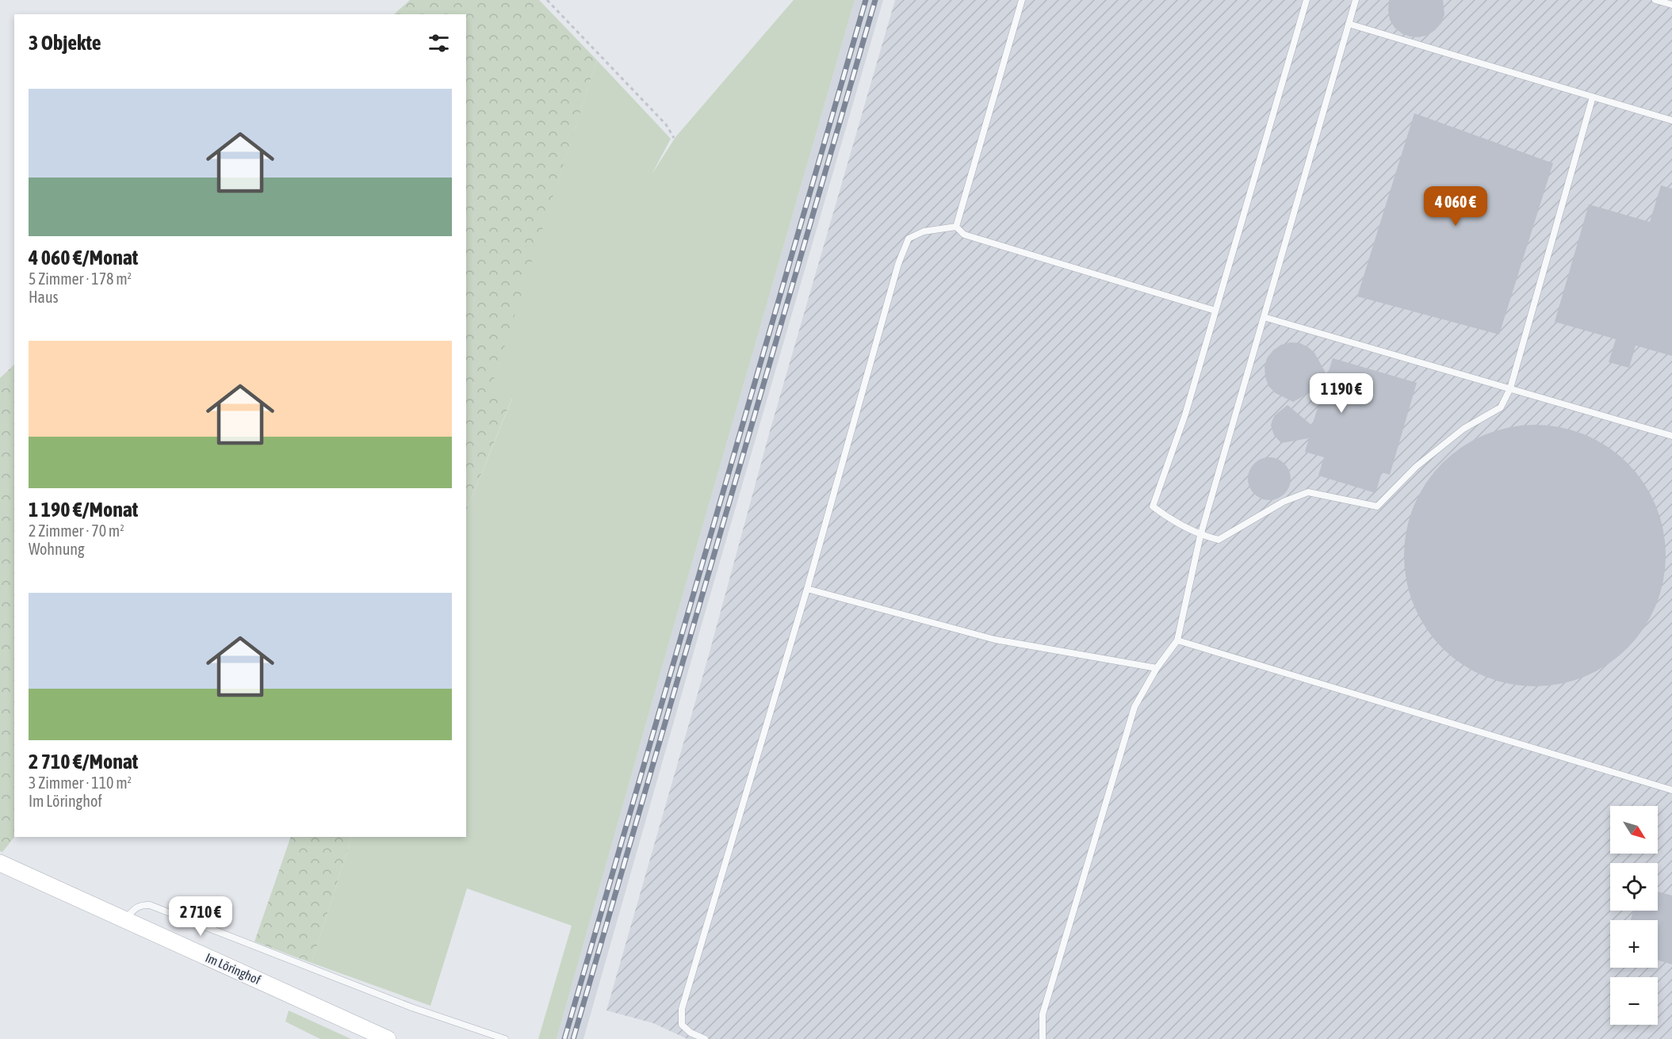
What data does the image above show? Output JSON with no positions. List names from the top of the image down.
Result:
{
  "streets": {
    "street": ["Im Löringhof"]
  },
  "north": "bottom right",
  "page": {
    "heading": "3 Objekte",
    "list": [
      {
        "name": "4 060 €/Monat",
        "note": "5 Zimmer · 178 m² · Haus"
      },
      {
        "name": "1 190 €/Monat",
        "note": "2 Zimmer · 70 m² · Wohnung"
      },
      {
        "name": "2 710 €/Monat",
        "note": "3 Zimmer · 110 m² · Im Löringhof"
      }
    ],
    "price": ["4 060 €", "1 190 €", "2 710 €"],
    "map_buttons": ["+", "−"]
  }
}
